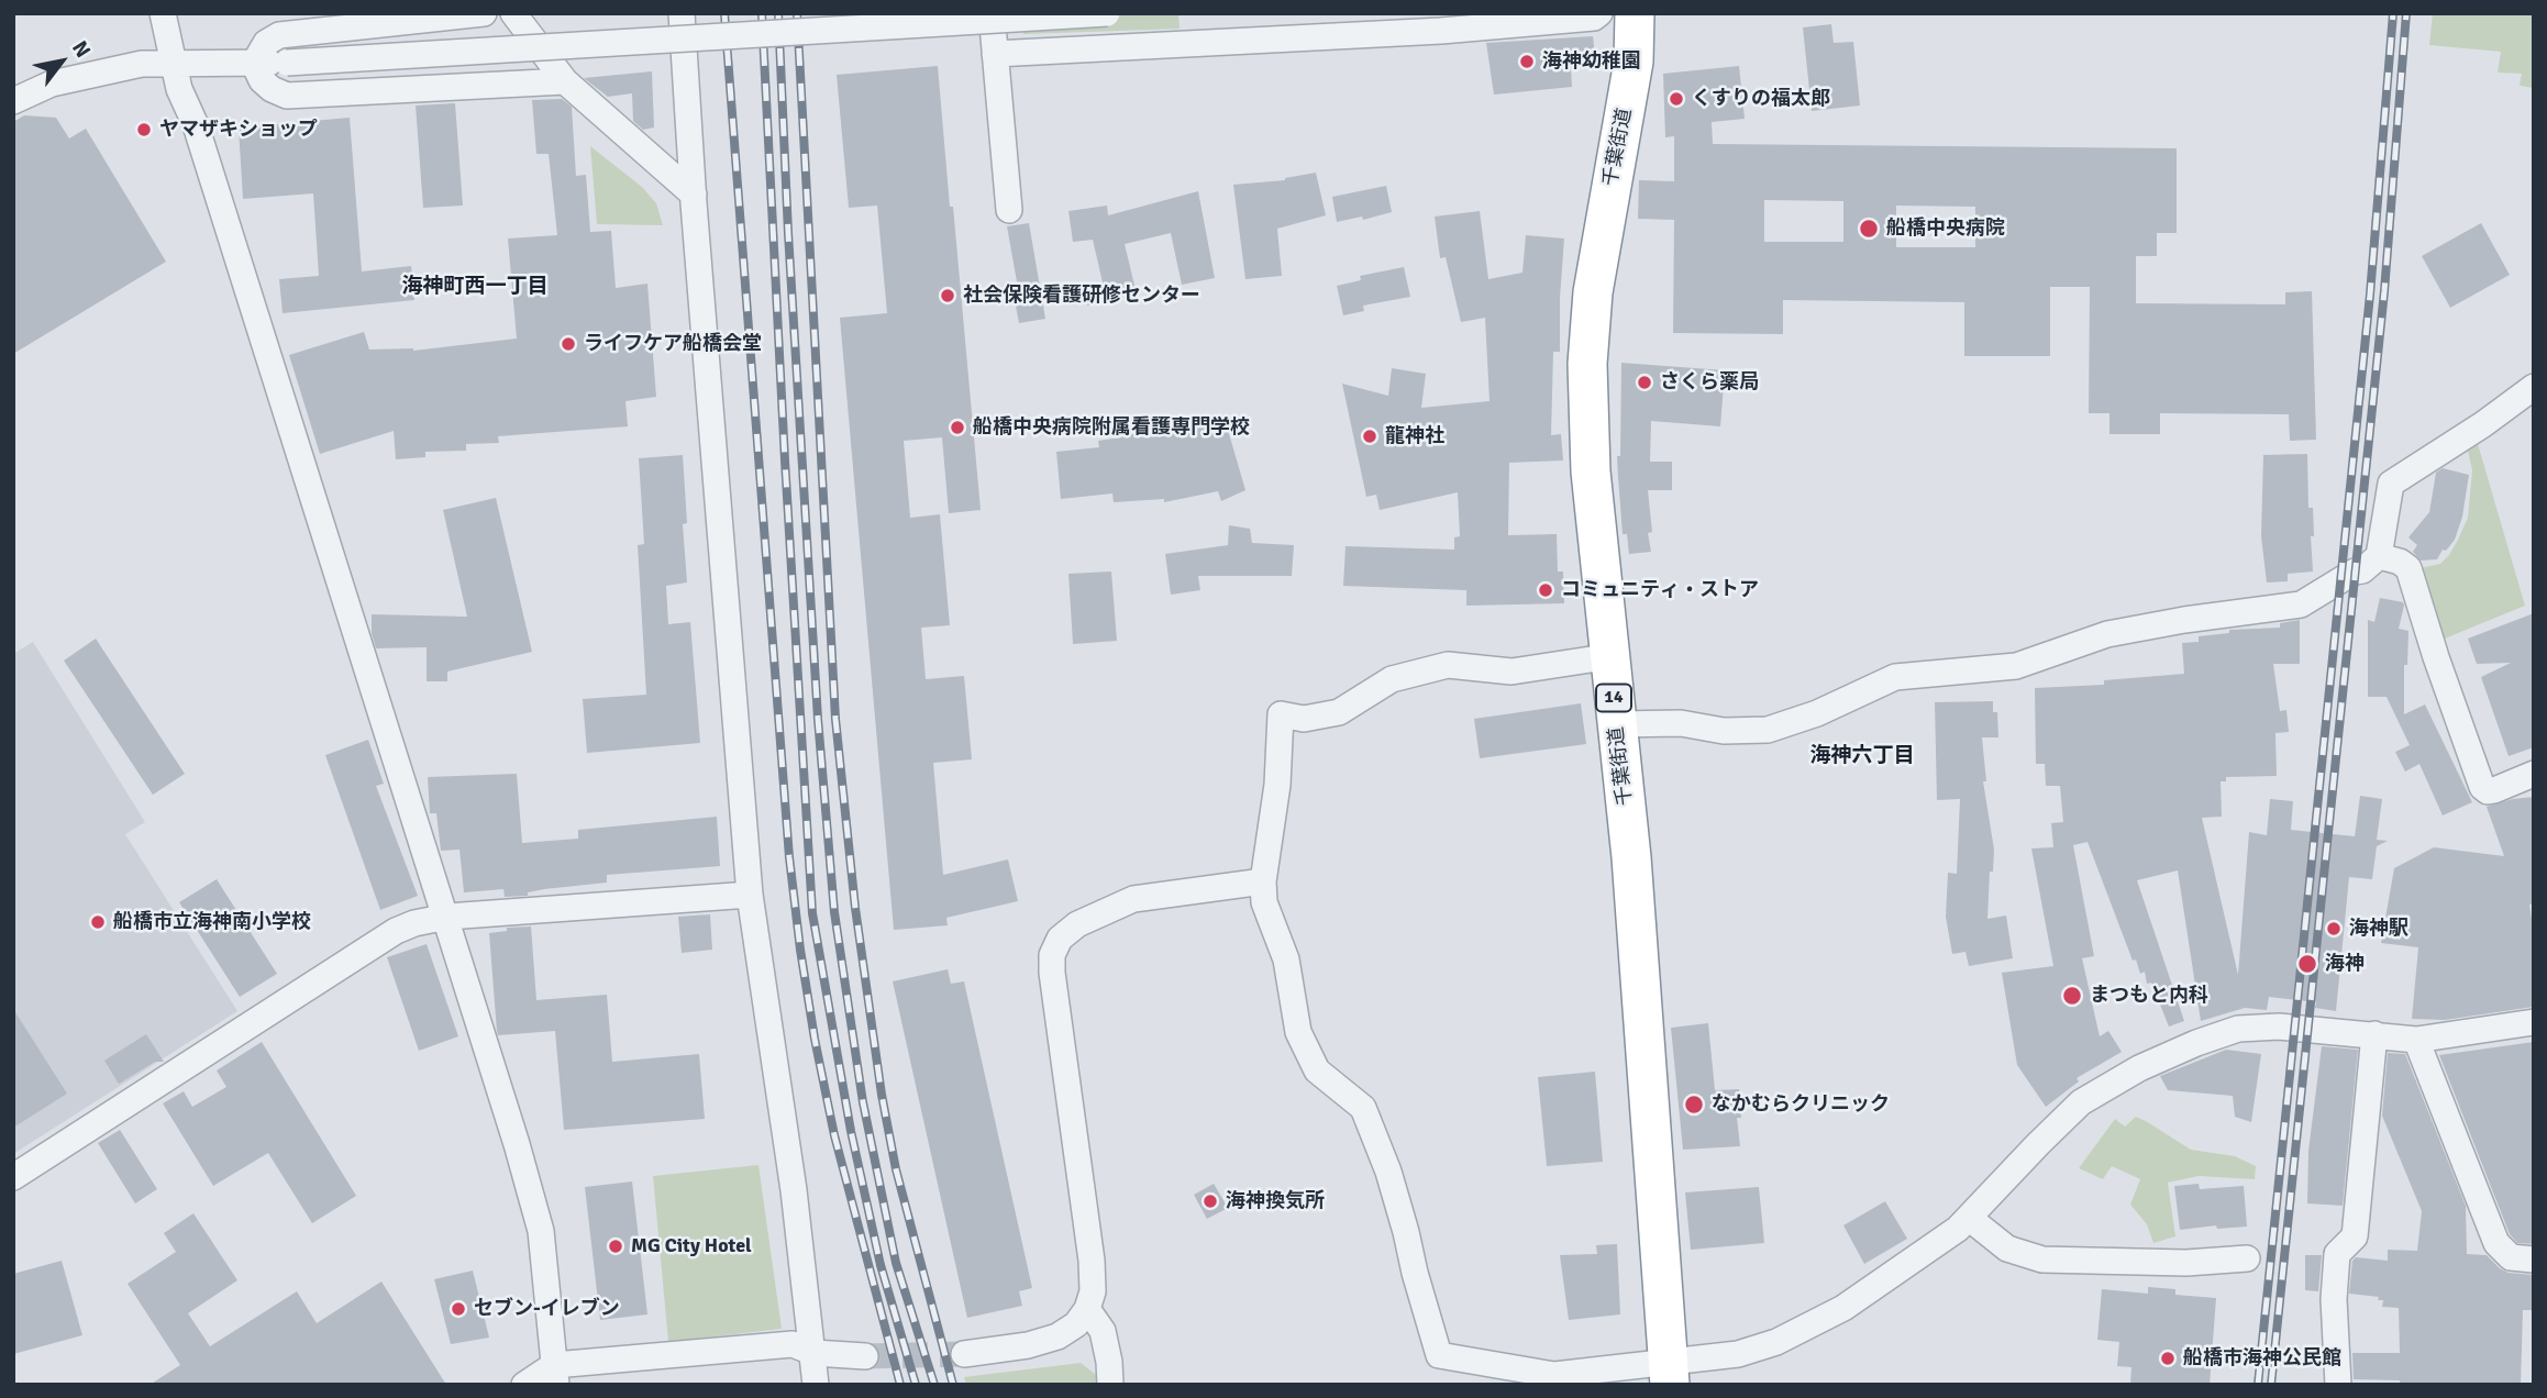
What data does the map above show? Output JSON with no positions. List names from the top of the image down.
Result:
{
  "streets": {
    "highway": ["千葉街道", "14"]
  },
  "districts": ["海神町西一丁目", "海神六丁目"],
  "places": [
    "海神幼稚園",
    "くすりの福太郎",
    "ヤマザキショップ",
    "船橋中央病院",
    "社会保険看護研修センター",
    "ライフケア船橋会堂",
    "さくら薬局",
    "船橋中央病院附属看護専門学校",
    "龍神社",
    "コミュニティ・ストア",
    "船橋市立海神南小学校",
    "海神駅",
    "海神",
    "まつもと内科",
    "なかむらクリニック",
    "海神換気所",
    "MG City Hotel",
    "セブン-イレブン",
    "船橋市海神公民館"
  ],
  "north": "top right"
}
